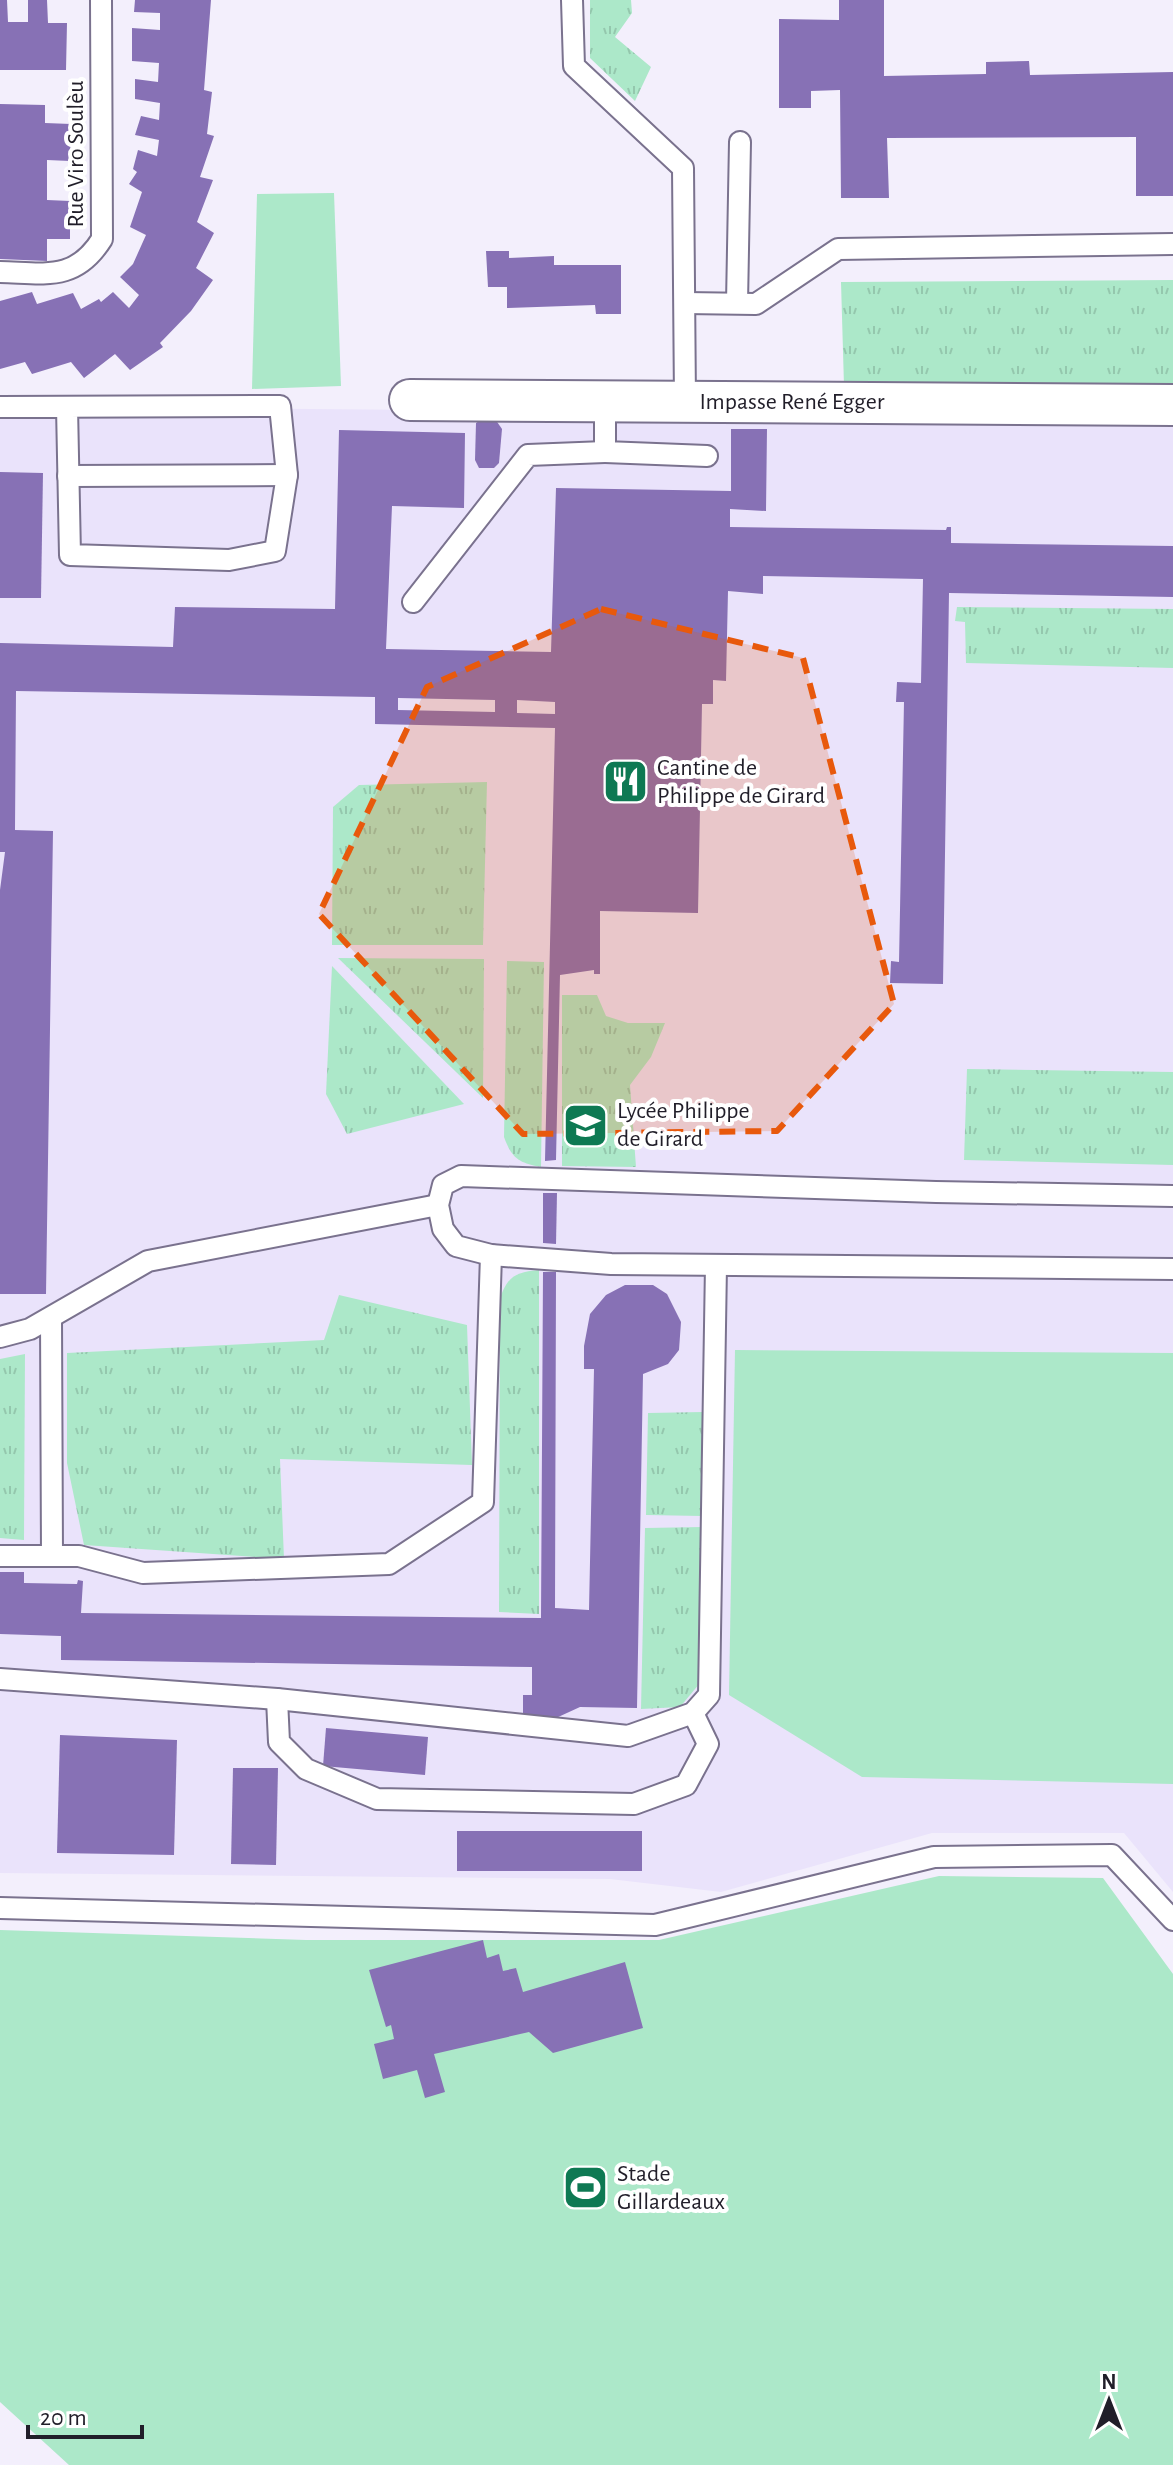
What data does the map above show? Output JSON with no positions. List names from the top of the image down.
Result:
{
  "streets": {
    "street": ["Impasse René Egger"],
    "lane": ["Rue Viro Soulèu"]
  },
  "places": {
    "restaurant": ["Cantine de Philippe de Girard"],
    "school or university": ["Lycée Philippe de Girard"],
    "sports": ["Stade Gillardeaux"]
  },
  "scale_bar": "20 m",
  "north": "top"
}
